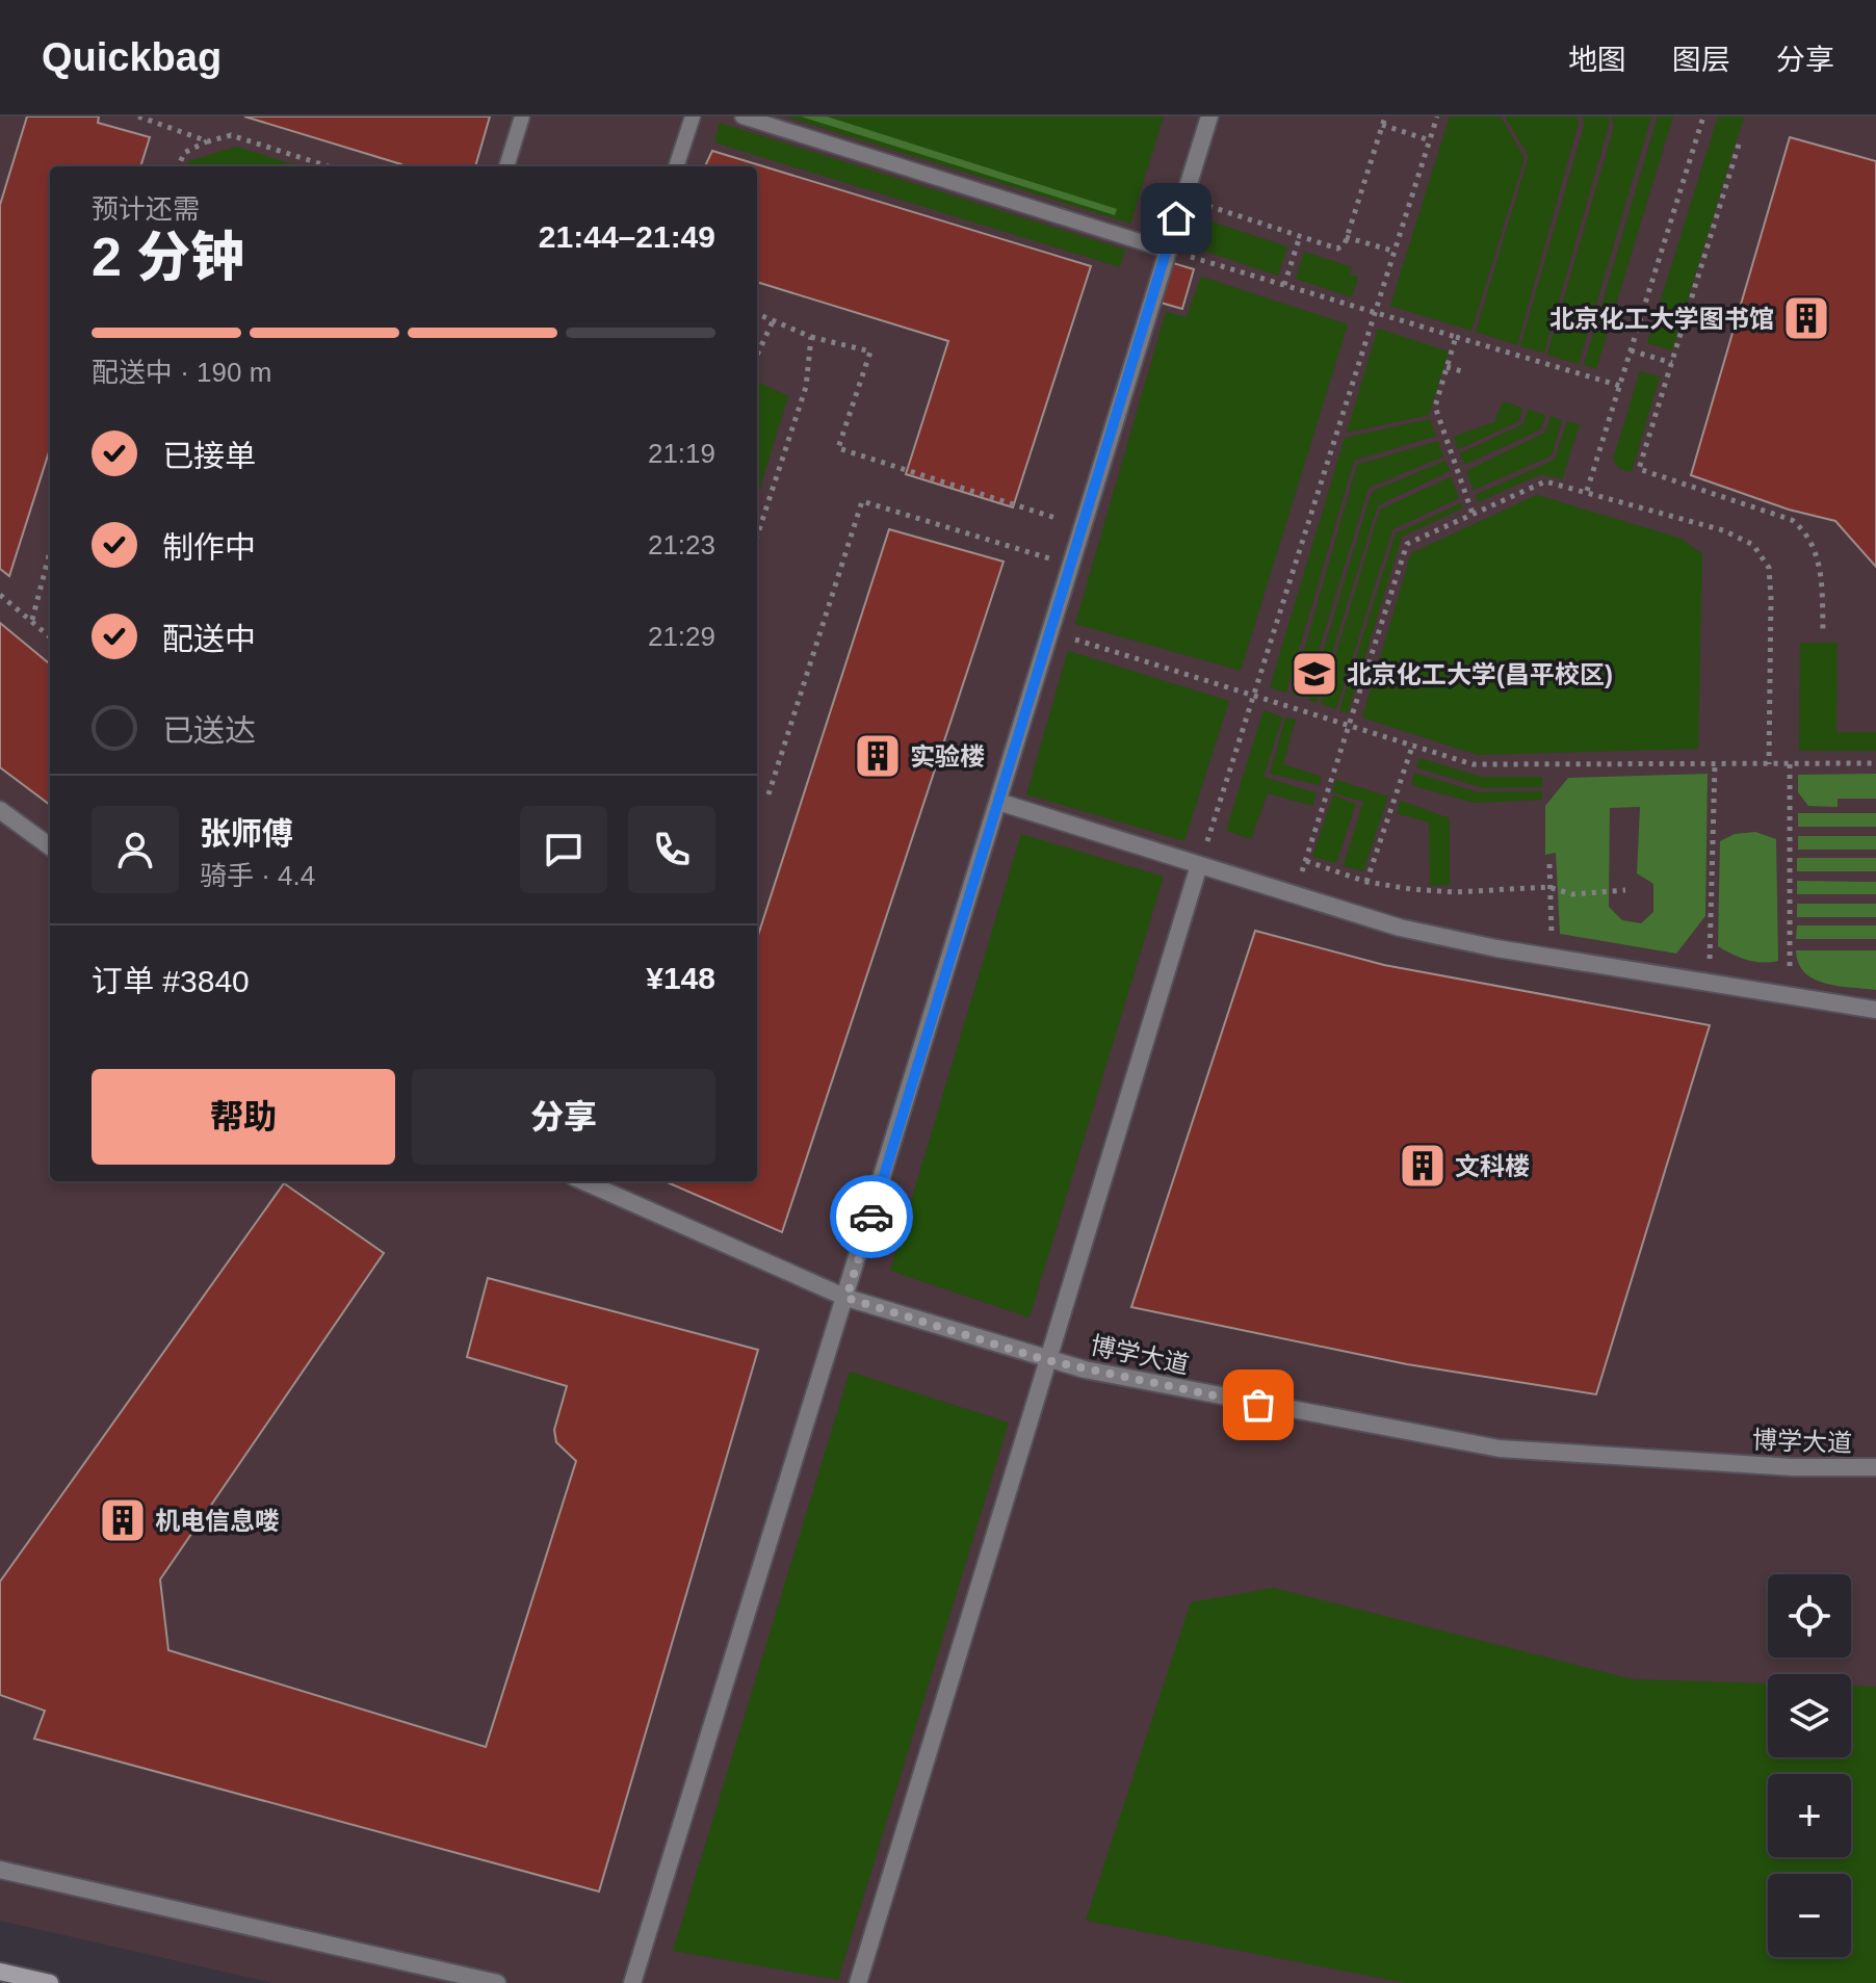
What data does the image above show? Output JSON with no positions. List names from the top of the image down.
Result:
{
  "streets": {
    "street": ["博学大道"]
  },
  "places": {
    "building": [
      "北京化工大学图书馆",
      "实验楼",
      "文科楼",
      "机电信息喽"
    ],
    "school or university": ["北京化工大学(昌平校区)"]
  },
  "page": {
    "header": "Quickbag",
    "nav": ["地图", "图层", "分享"],
    "heading": ["2 分钟", "预计还需", "21:44–21:49"],
    "panel": [
      "张师傅",
      "骑手 · 4.4",
      "订单 #3840",
      "¥148"
    ],
    "bar": "配送中 · 190 m",
    "list": [
      ["已接单", "21:19"],
      ["制作中", "21:23"],
      ["配送中", "21:29"],
      "已送达"
    ],
    "buttons": ["帮助", "分享"],
    "map_buttons": ["+", "−"]
  }
}
